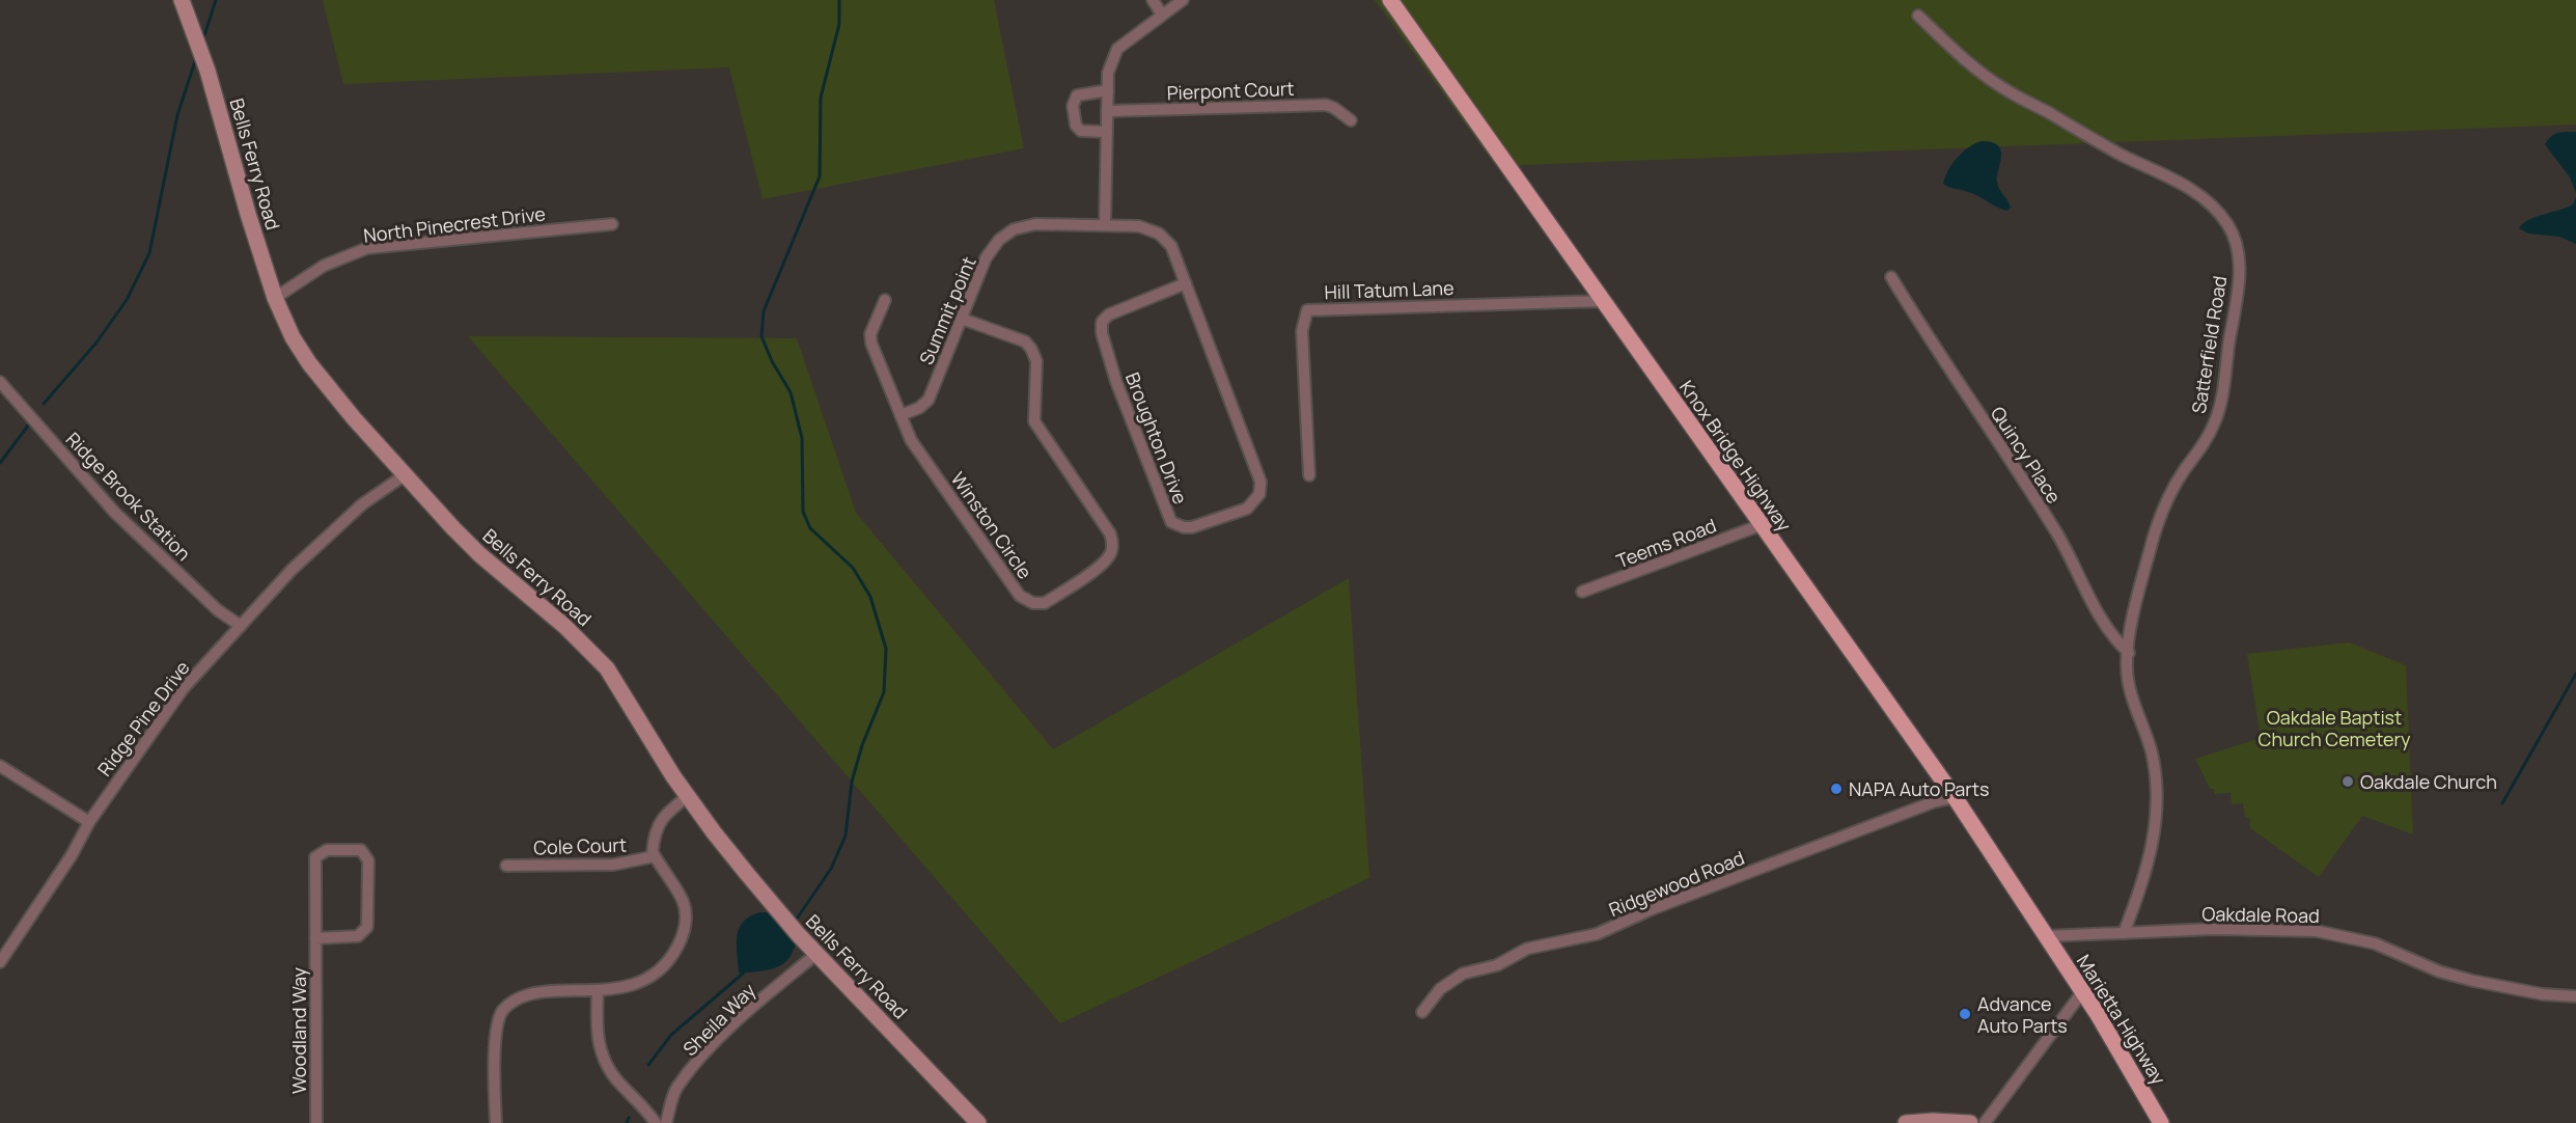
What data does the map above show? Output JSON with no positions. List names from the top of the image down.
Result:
{
  "streets": {
    "main road": ["Bells Ferry Road", "Knox Bridge Highway", "Marietta Highway"],
    "street": [
      "Pierpont Court",
      "North Pinecrest Drive",
      "Hill Tatum Lane",
      "Summit point",
      "Satterfield Road",
      "Broughton Drive",
      "Quincy Place",
      "Ridge Brook Station",
      "Winston Circle",
      "Teems Road",
      "Ridge Pine Drive",
      "Cole Court",
      "Ridgewood Road",
      "Oakdale Road",
      "Sheila Way",
      "Woodland Way"
    ]
  },
  "crossings": [
    ["Bells Ferry Road", "North Pinecrest Drive"],
    ["Bells Ferry Road", "Ridge Pine Drive"],
    ["Bells Ferry Road", "Sheila Way"],
    ["Hill Tatum Lane", "Knox Bridge Highway"],
    ["Summit point", "Broughton Drive"],
    ["Summit point", "Winston Circle"],
    ["Satterfield Road", "Quincy Place"],
    ["Satterfield Road", "Oakdale Road"],
    ["Knox Bridge Highway", "Teems Road"],
    ["Knox Bridge Highway", "Ridgewood Road"],
    ["Knox Bridge Highway", "Oakdale Road"],
    ["Knox Bridge Highway", "Marietta Highway"],
    ["Ridge Brook Station", "Ridge Pine Drive"],
    ["Oakdale Road", "Marietta Highway"]
  ],
  "parks": ["Oakdale Baptist Church Cemetery"],
  "places": ["Oakdale Church", "NAPA Auto Parts", "Advance Auto Parts"]
}
